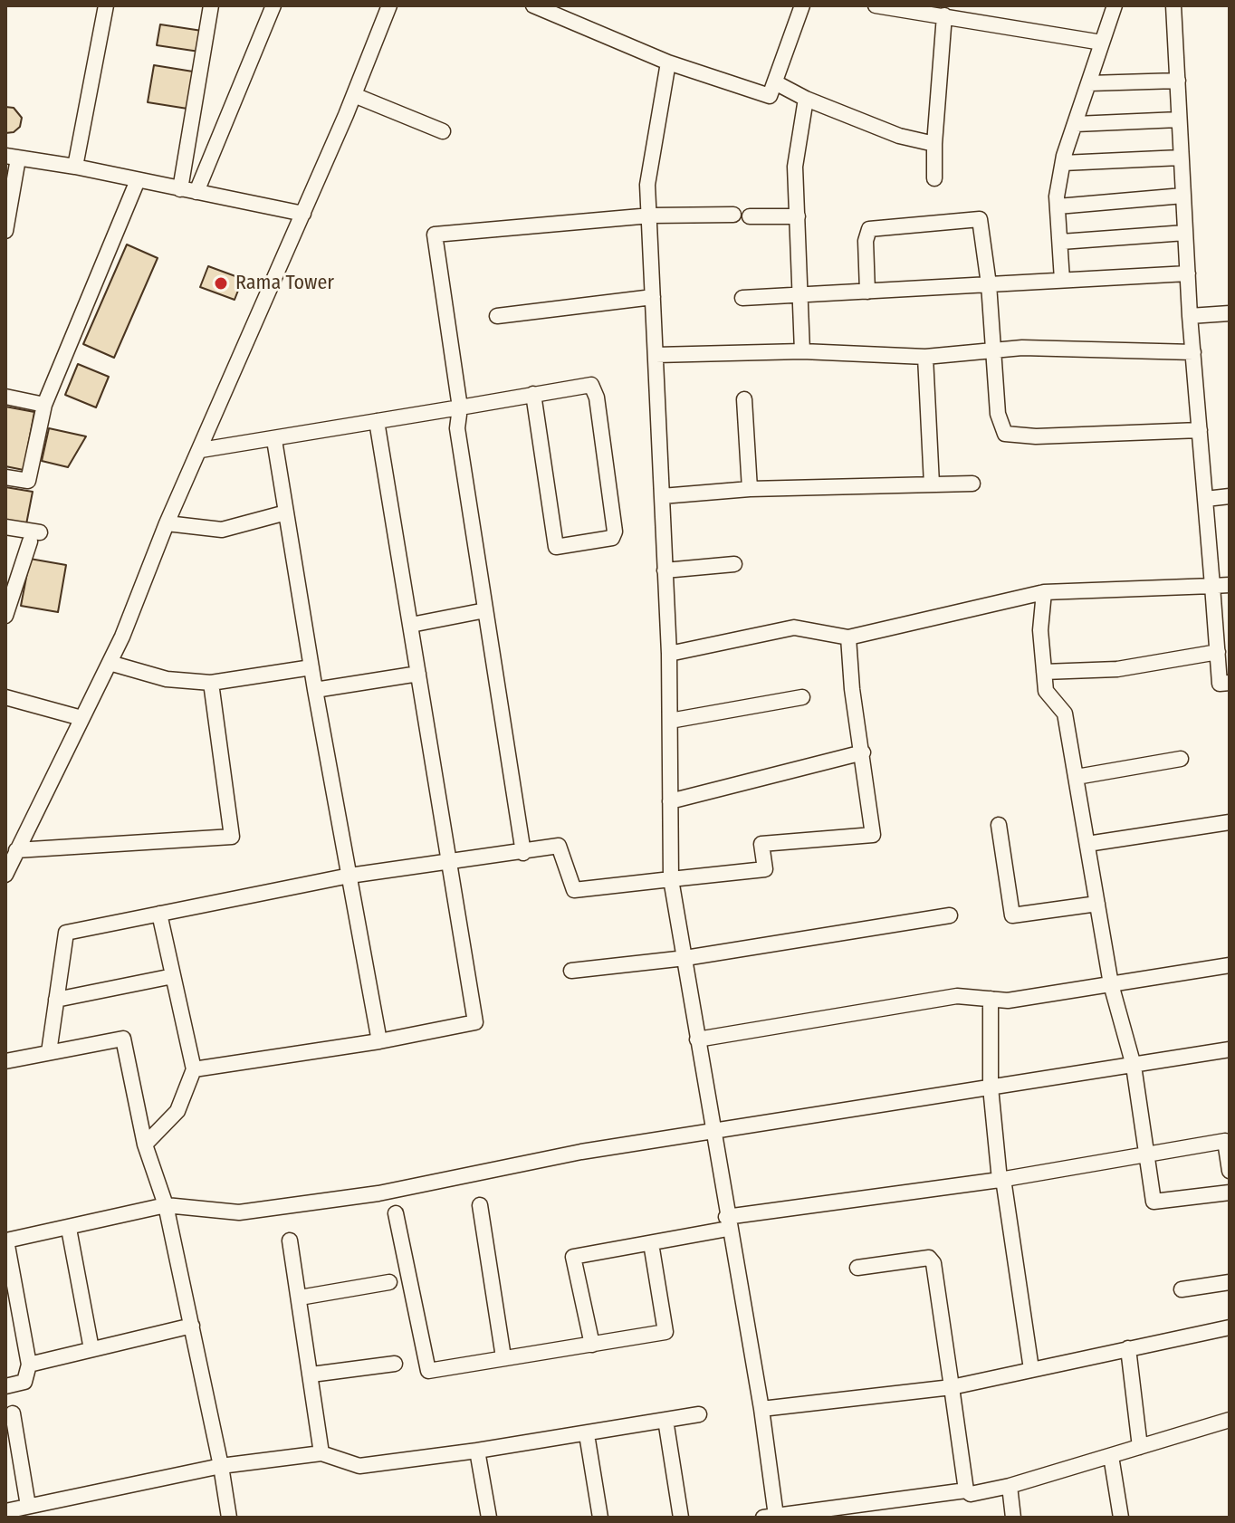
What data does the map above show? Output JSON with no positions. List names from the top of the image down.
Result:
{
  "places": ["Rama Tower"]
}
